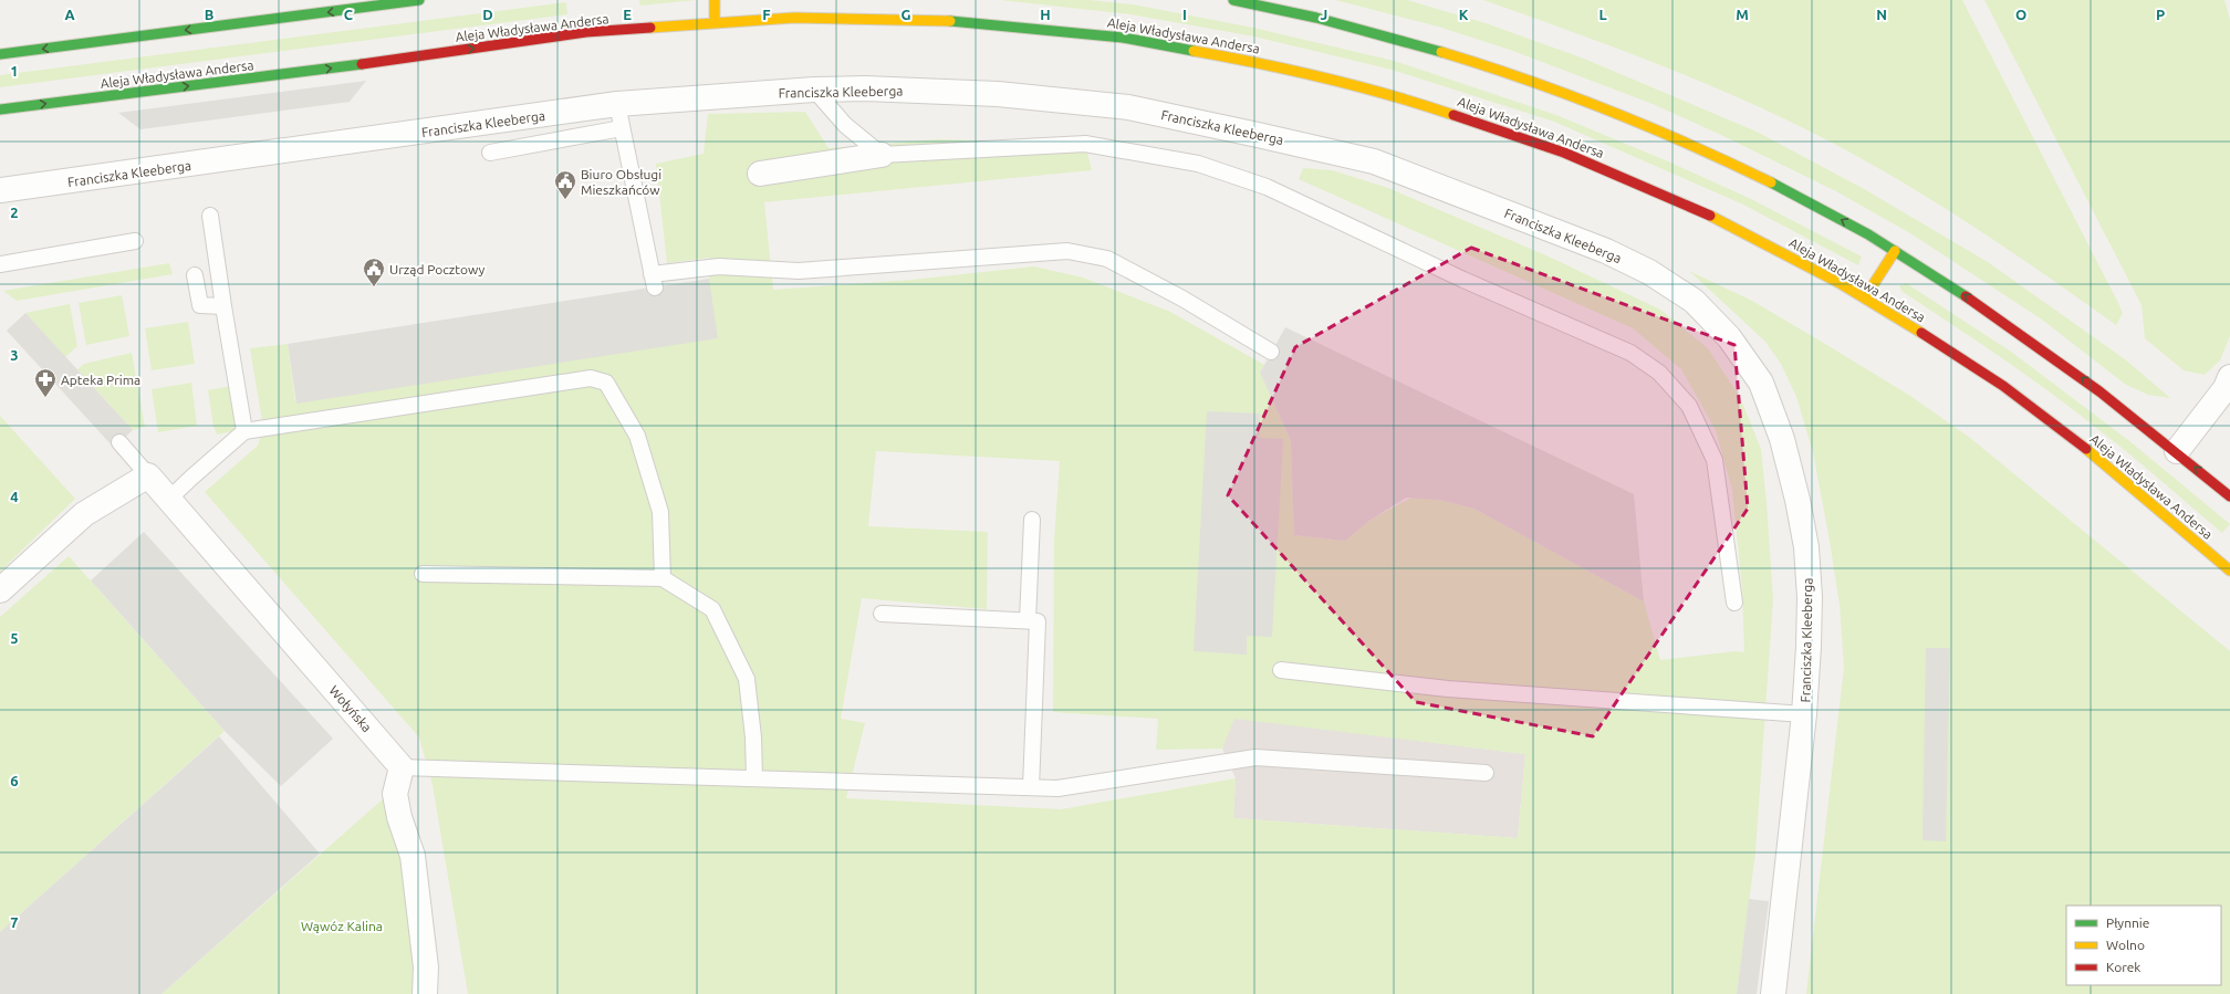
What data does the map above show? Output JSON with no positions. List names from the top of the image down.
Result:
{
  "streets": {
    "main road": ["Aleja Władysława Andersa"],
    "street": ["Franciszka Kleeberga", "Wołyńska"]
  },
  "parks": ["Wąwóz Kalina"],
  "places": {
    "public building": ["Biuro Obsługi Mieszkańców", "Urząd Pocztowy"],
    "pharmacy": ["Apteka Prima"]
  },
  "legend": ["Płynnie", "Wolno", "Korek"],
  "grid": {
    "columns": [
      "A",
      "B",
      "C",
      "D",
      "E",
      "F",
      "G",
      "H",
      "I",
      "J",
      "K",
      "L",
      "M",
      "N",
      "O",
      "P"
    ],
    "rows": [
      "1",
      "2",
      "3",
      "4",
      "5",
      "6",
      "7"
    ]
  }
}
